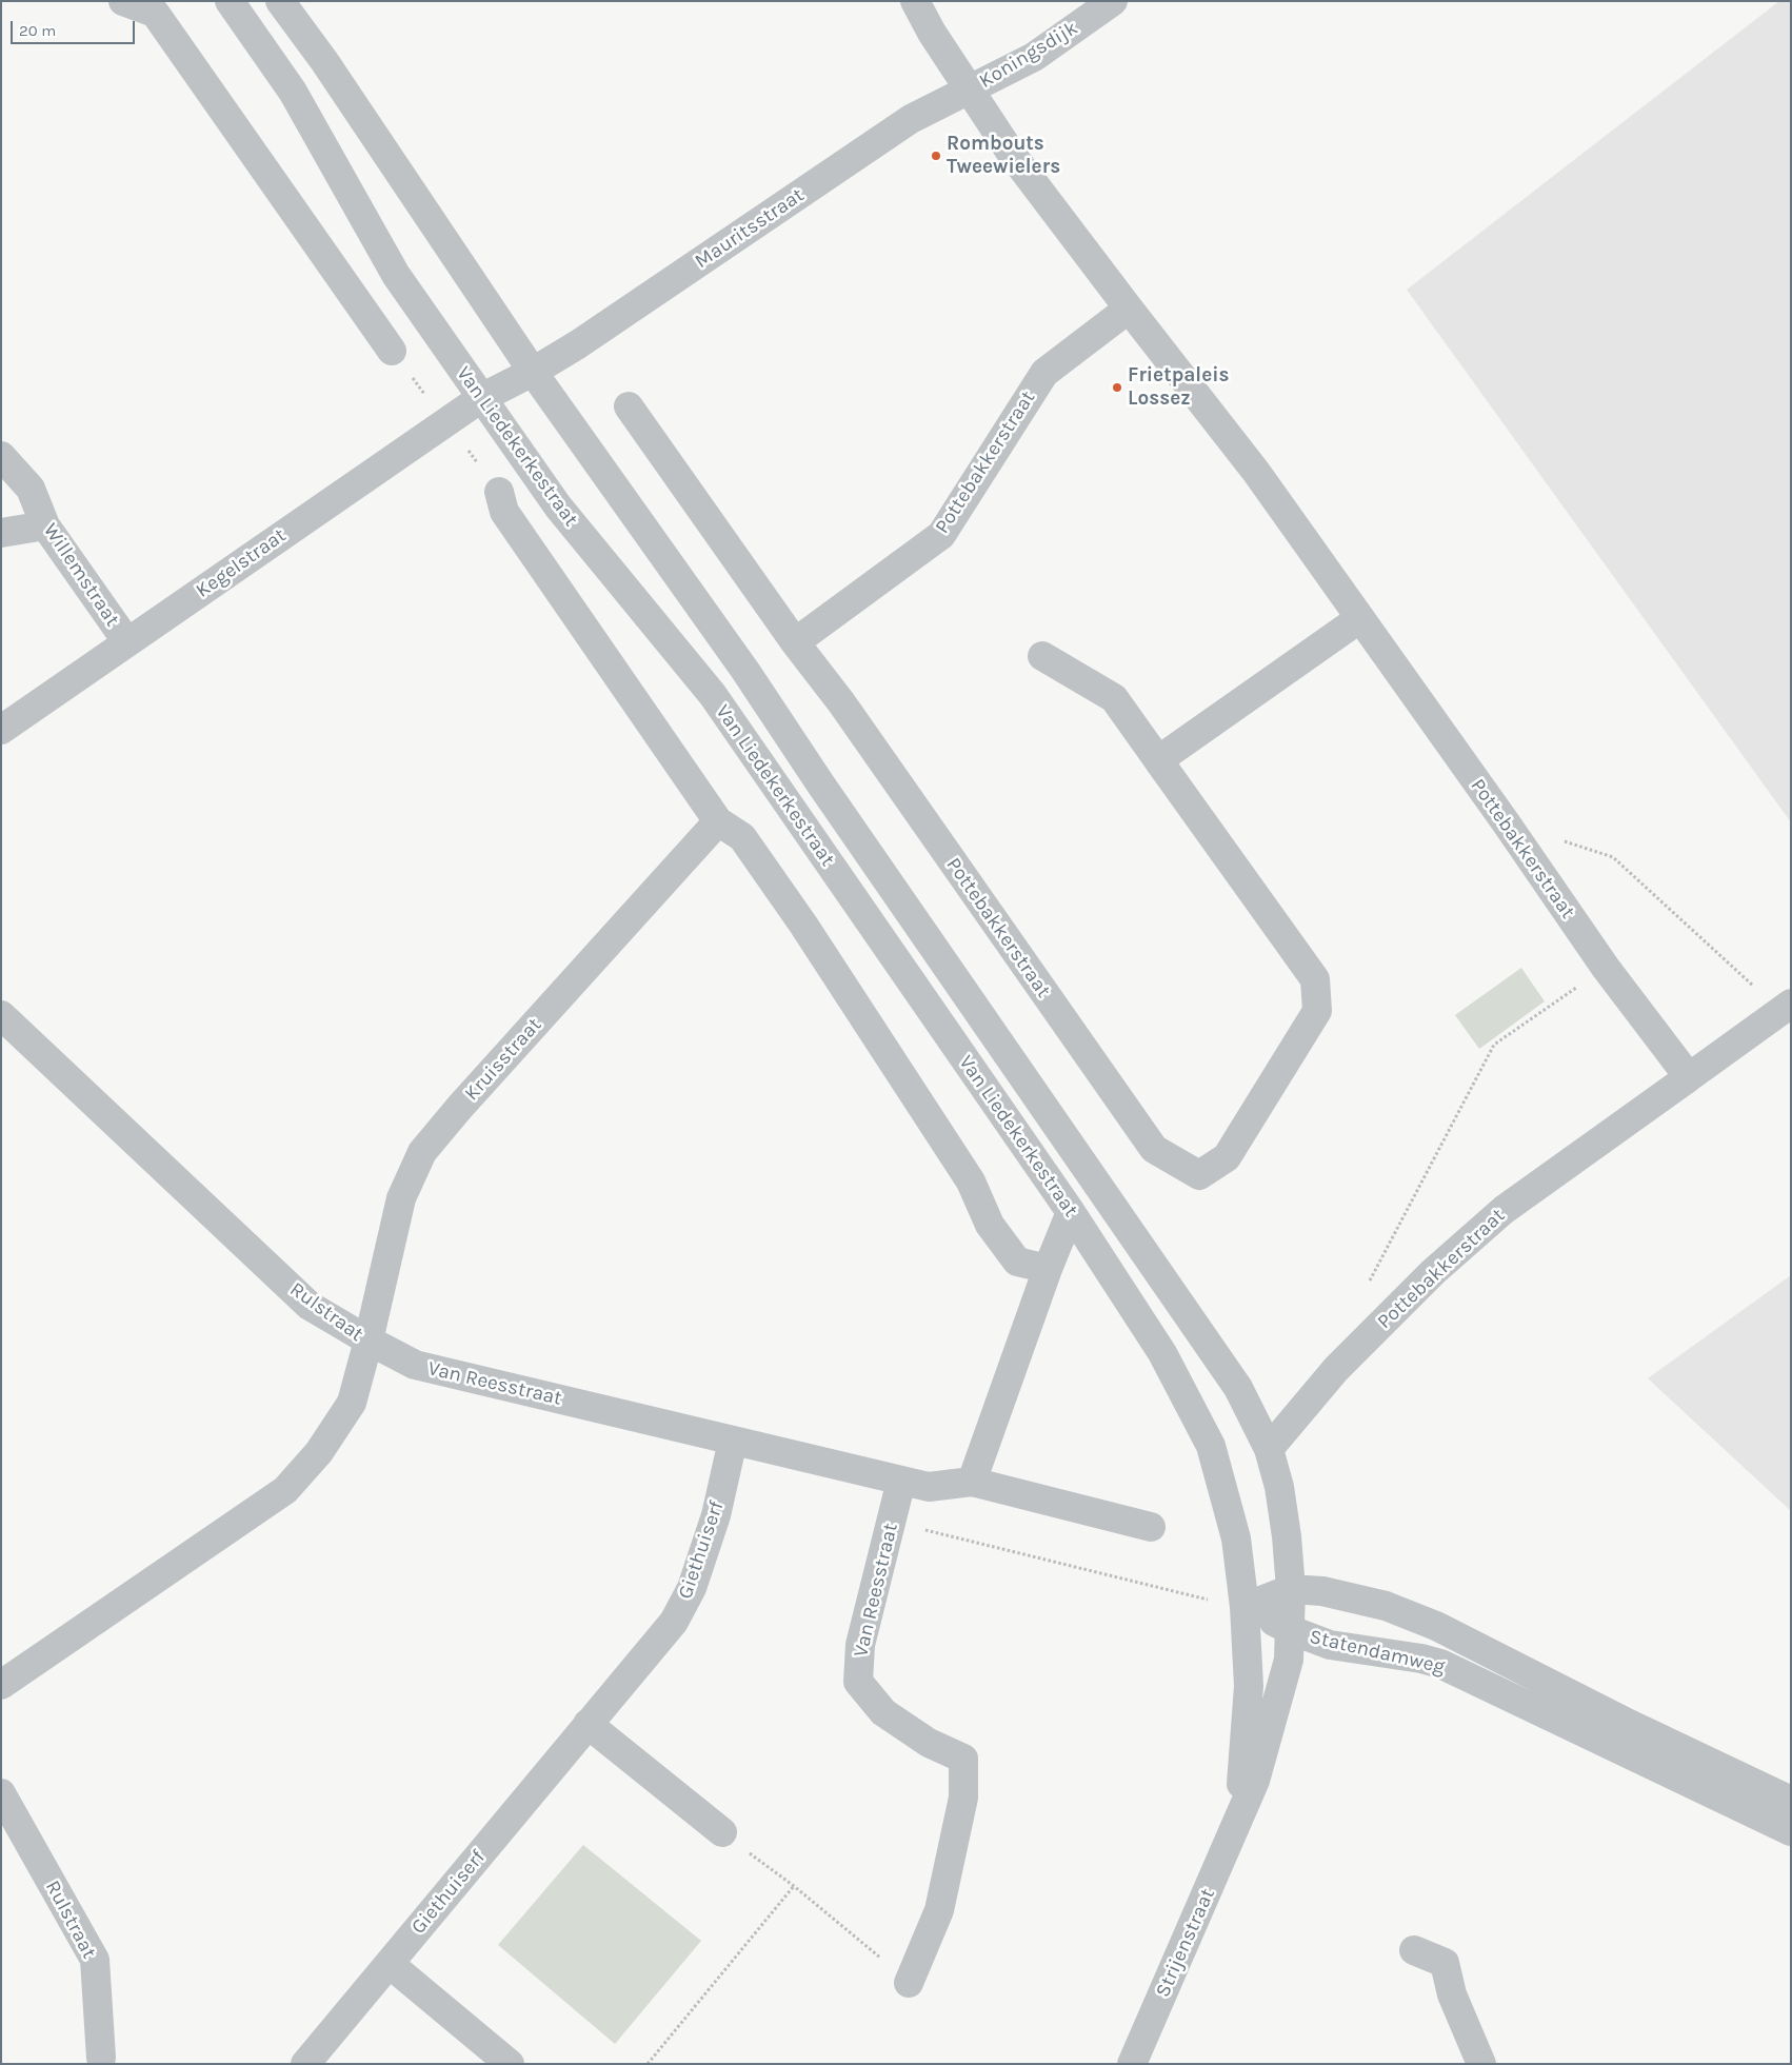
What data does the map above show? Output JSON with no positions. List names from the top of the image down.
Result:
{
  "streets": {
    "street": [
      "Koningsdijk",
      "Mauritsstraat",
      "Van Liedekerkestraat",
      "Pottebakkerstraat",
      "Kegelstraat",
      "Willemstraat",
      "Kruisstraat",
      "Rulstraat",
      "Van Reesstraat",
      "Giethuiserf",
      "Statendamweg",
      "Strijenstraat"
    ]
  },
  "crossings": [
    ["Koningsdijk", "Mauritsstraat"],
    ["Koningsdijk", "Pottebakkerstraat"],
    ["Mauritsstraat", "Van Liedekerkestraat"],
    ["Mauritsstraat", "Pottebakkerstraat"],
    ["Mauritsstraat", "Kegelstraat"],
    ["Van Liedekerkestraat", "Pottebakkerstraat"],
    ["Van Liedekerkestraat", "Kegelstraat"],
    ["Van Liedekerkestraat", "Kruisstraat"],
    ["Van Liedekerkestraat", "Statendamweg"],
    ["Van Liedekerkestraat", "Strijenstraat"],
    ["Kegelstraat", "Willemstraat"],
    ["Kruisstraat", "Rulstraat"],
    ["Kruisstraat", "Van Reesstraat"],
    ["Rulstraat", "Van Reesstraat"],
    ["Van Reesstraat", "Giethuiserf"],
    ["Statendamweg", "Strijenstraat"]
  ],
  "places": ["Rombouts Tweewielers", "Frietpaleis Lossez"],
  "scale_bar": "20 m"
}
